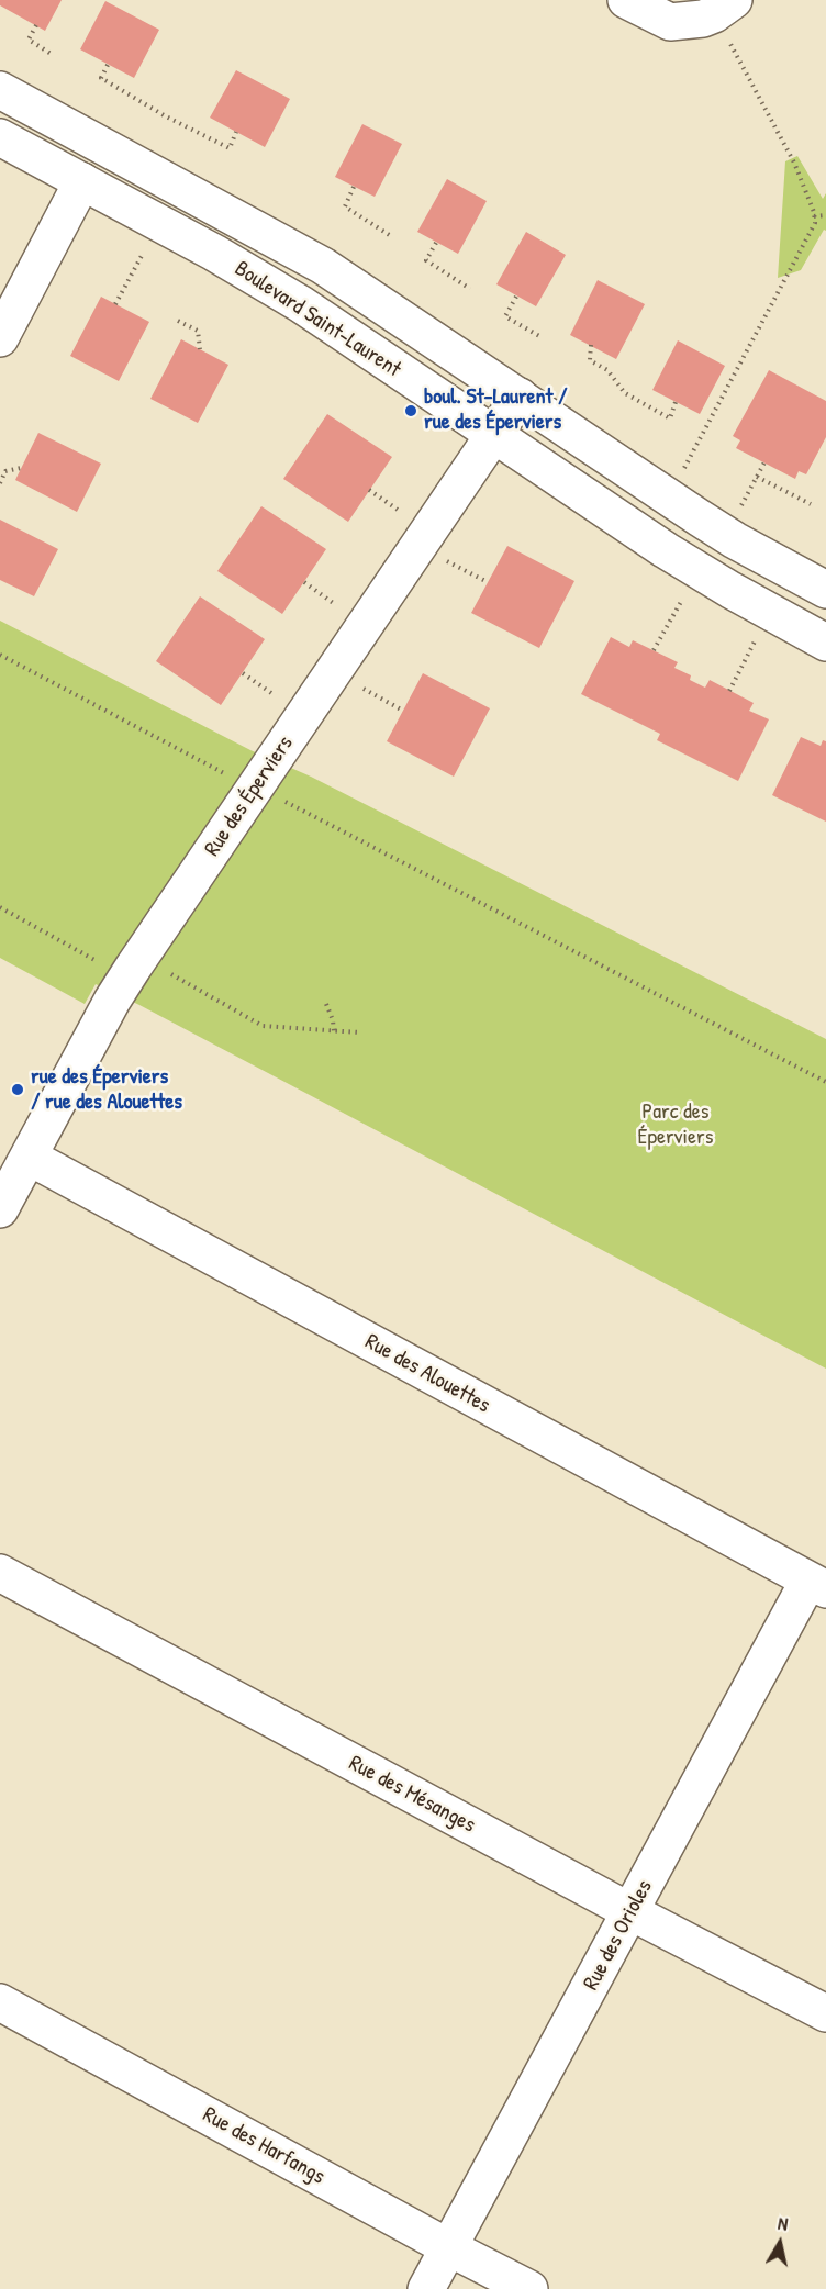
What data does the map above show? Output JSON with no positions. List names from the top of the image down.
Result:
{
  "streets": {
    "street": [
      "Boulevard Saint-Laurent",
      "Rue des Éperviers",
      "Rue des Alouettes",
      "Rue des Mésanges",
      "Rue des Orioles",
      "Rue des Harfangs"
    ]
  },
  "crossings": [
    ["Boulevard Saint-Laurent", "Rue des Éperviers"],
    ["Rue des Éperviers", "Rue des Alouettes"],
    ["Rue des Alouettes", "Rue des Orioles"],
    ["Rue des Mésanges", "Rue des Orioles"],
    ["Rue des Orioles", "Rue des Harfangs"]
  ],
  "parks": ["Parc des Éperviers"],
  "places": ["boul. St-Laurent / rue des Éperviers", "rue des Éperviers / rue des Alouettes"],
  "north": "top"
}
